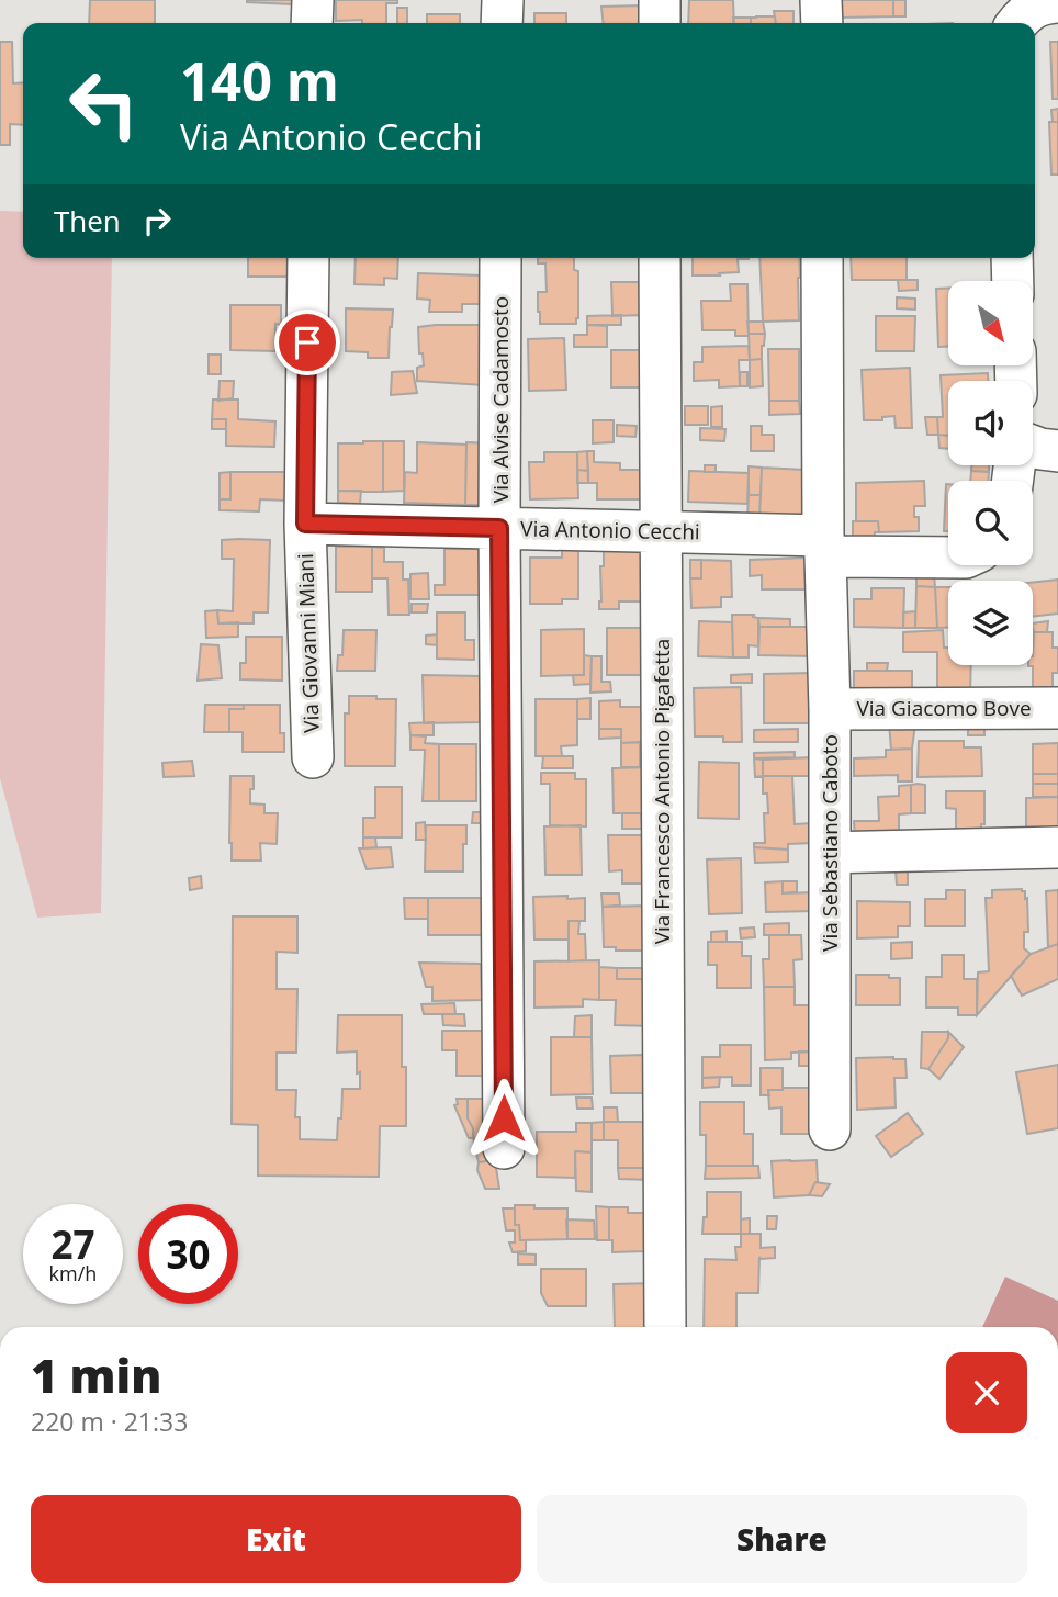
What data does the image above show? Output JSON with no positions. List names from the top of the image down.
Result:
{
  "streets": {
    "street": [
      "Via Alvise Cadamosto",
      "Via Antonio Cecchi",
      "Via Giovanni Miani",
      "Via Giacomo Bove",
      "Via Francesco Antonio Pigafetta",
      "Via Sebastiano Caboto"
    ]
  },
  "crossings": [
    ["Via Alvise Cadamosto", "Via Antonio Cecchi"],
    ["Via Antonio Cecchi", "Via Giovanni Miani"],
    ["Via Antonio Cecchi", "Via Francesco Antonio Pigafetta"],
    ["Via Antonio Cecchi", "Via Sebastiano Caboto"],
    ["Via Giacomo Bove", "Via Sebastiano Caboto"]
  ],
  "north": "bottom right",
  "page": {
    "turn": ["140 m", "Via Antonio Cecchi"],
    "then": "Then",
    "speed": "27 km/h",
    "limit": "30",
    "heading": ["1 min", "220 m · 21:33"],
    "buttons": ["Exit", "Share"]
  }
}
